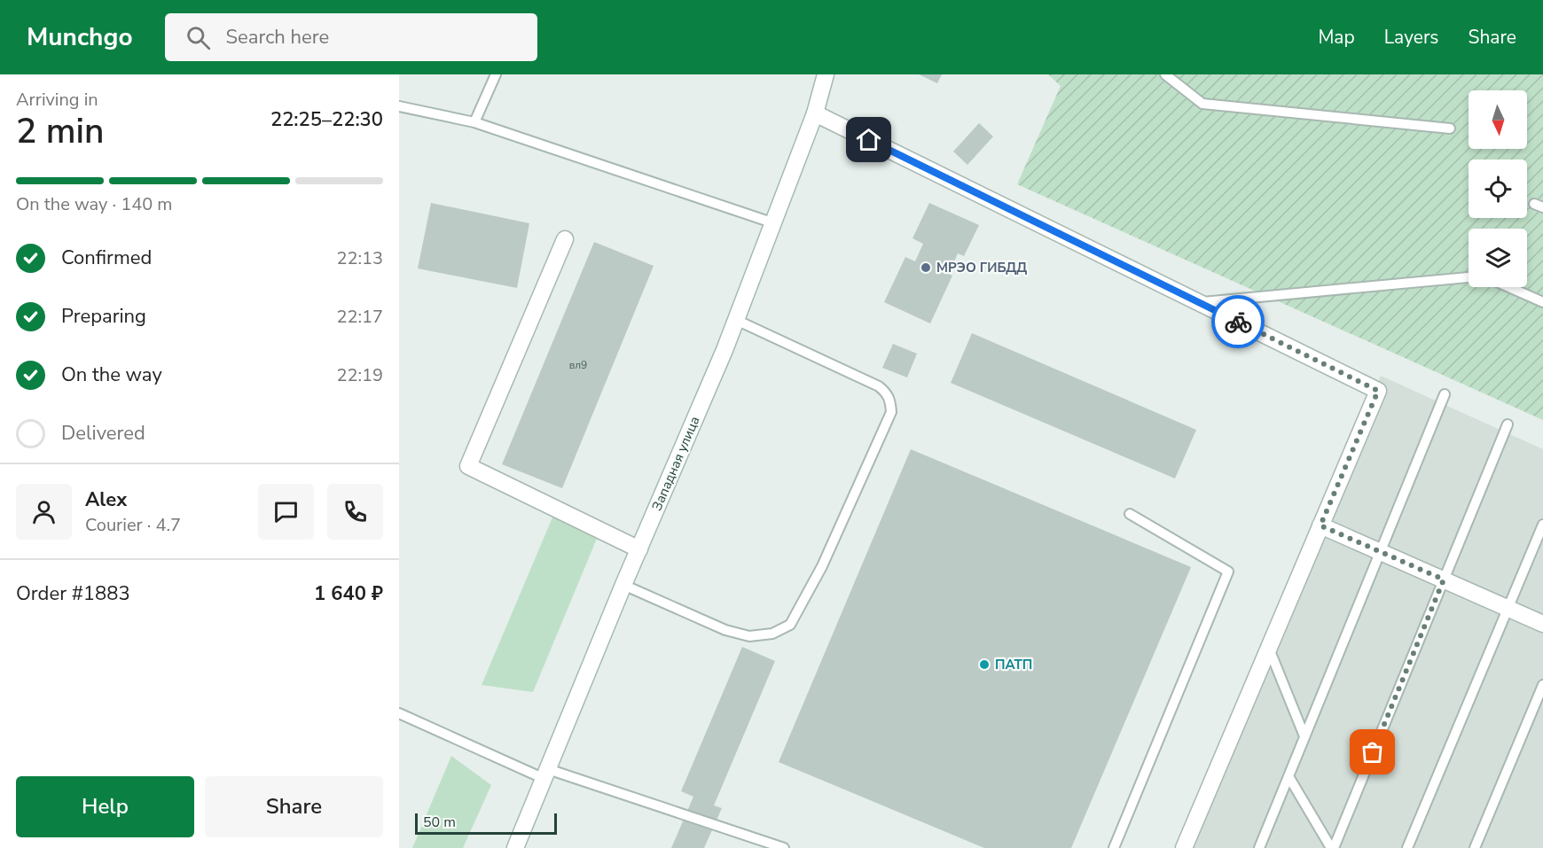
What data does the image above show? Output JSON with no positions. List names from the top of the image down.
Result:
{
  "streets": {
    "street": ["Западная улица"]
  },
  "places": ["МРЭО ГИБДД", "ПАТП"],
  "house_numbers": ["вл9"],
  "scale_bar": "50 m",
  "north": "bottom",
  "page": {
    "header": "Munchgo",
    "search": "Search here",
    "nav": ["Map", "Layers", "Share"],
    "heading": ["2 min", "Arriving in", "22:25–22:30"],
    "panel": [
      "Alex",
      "Courier · 4.7",
      "Order #1883",
      "1 640 ₽"
    ],
    "bar": "On the way · 140 m",
    "list": [
      ["Confirmed", "22:13"],
      ["Preparing", "22:17"],
      ["On the way", "22:19"],
      "Delivered"
    ],
    "buttons": ["Help", "Share"],
    "scale": "50 m"
  }
}
